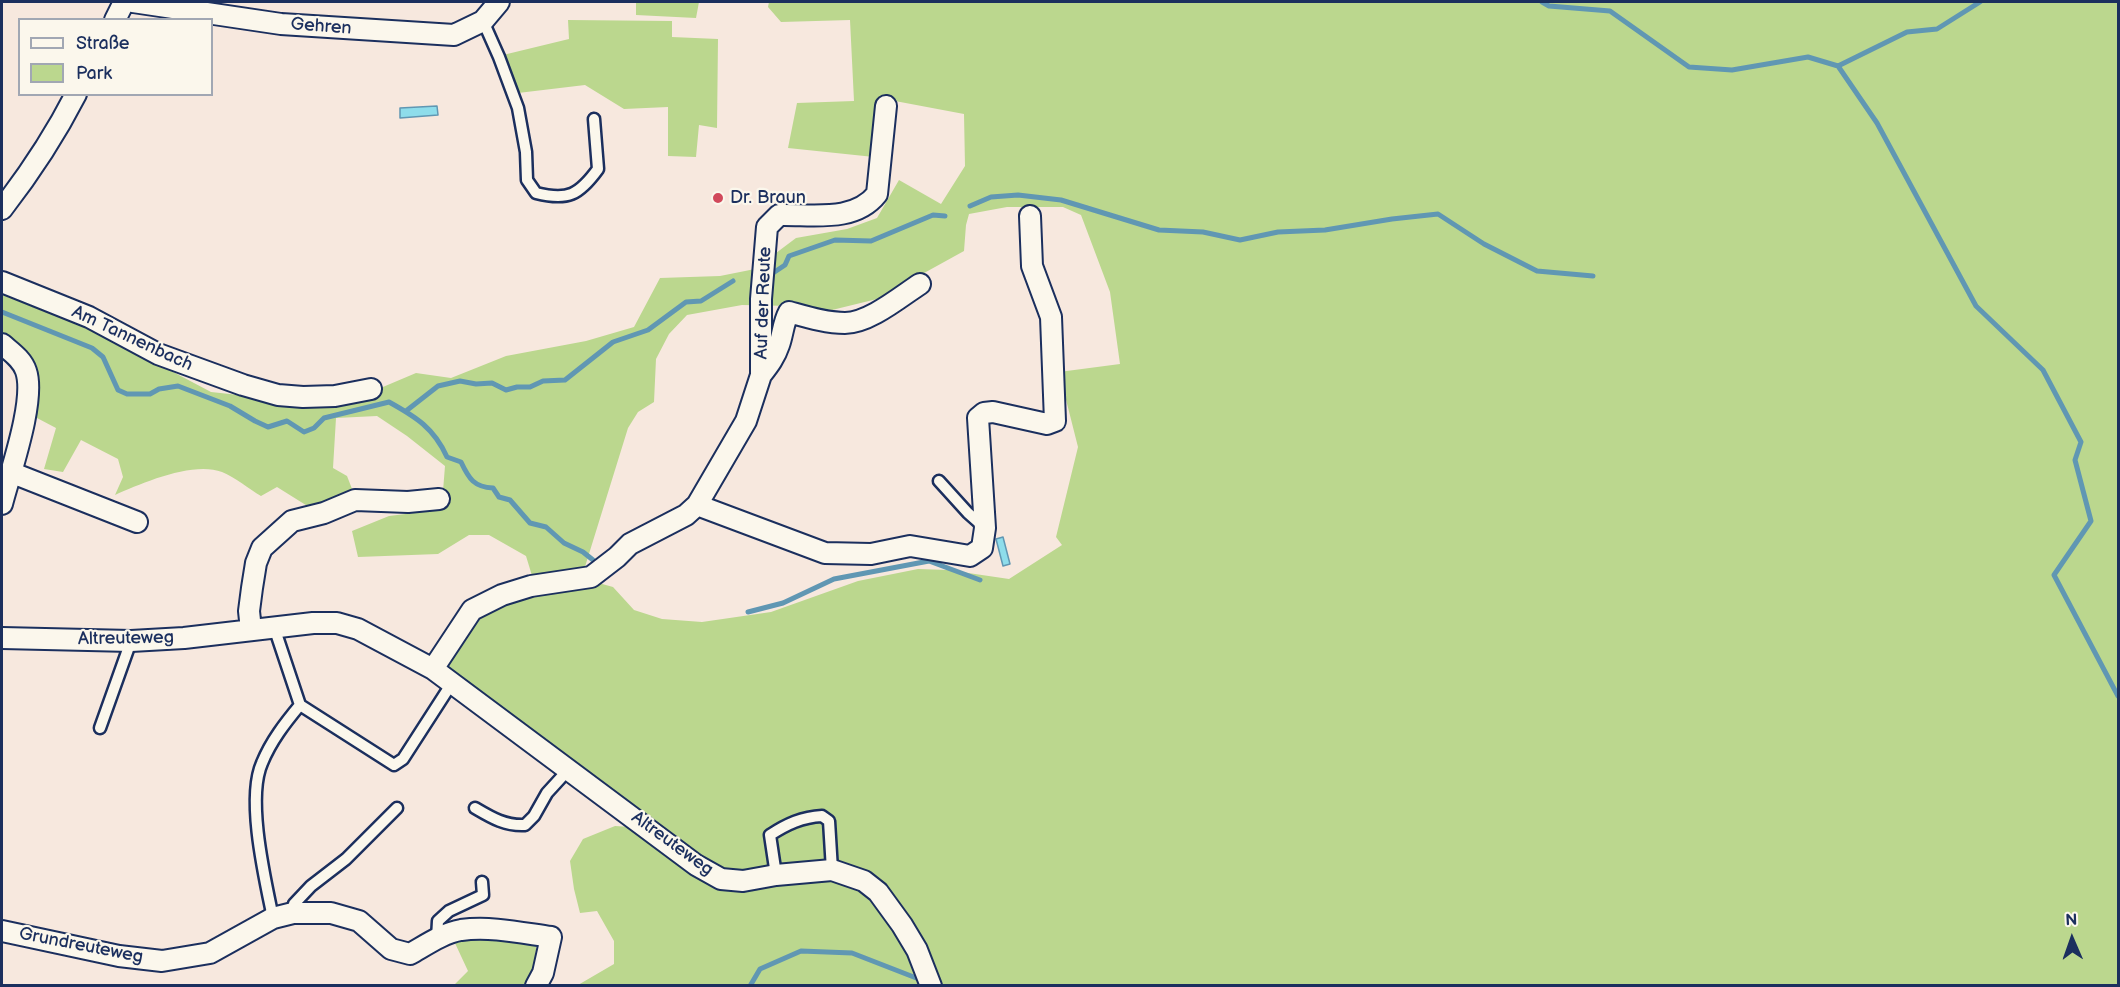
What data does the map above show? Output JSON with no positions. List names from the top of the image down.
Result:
{
  "streets": {
    "street": [
      "Gehren",
      "Auf der Reute",
      "Am Tannenbach",
      "Altreuteweg",
      "Grundreuteweg"
    ]
  },
  "crossings": [
    ["Auf der Reute", "Altreuteweg"]
  ],
  "places": ["Dr. Braun"],
  "legend": ["Straße", "Park"],
  "north": "top"
}
